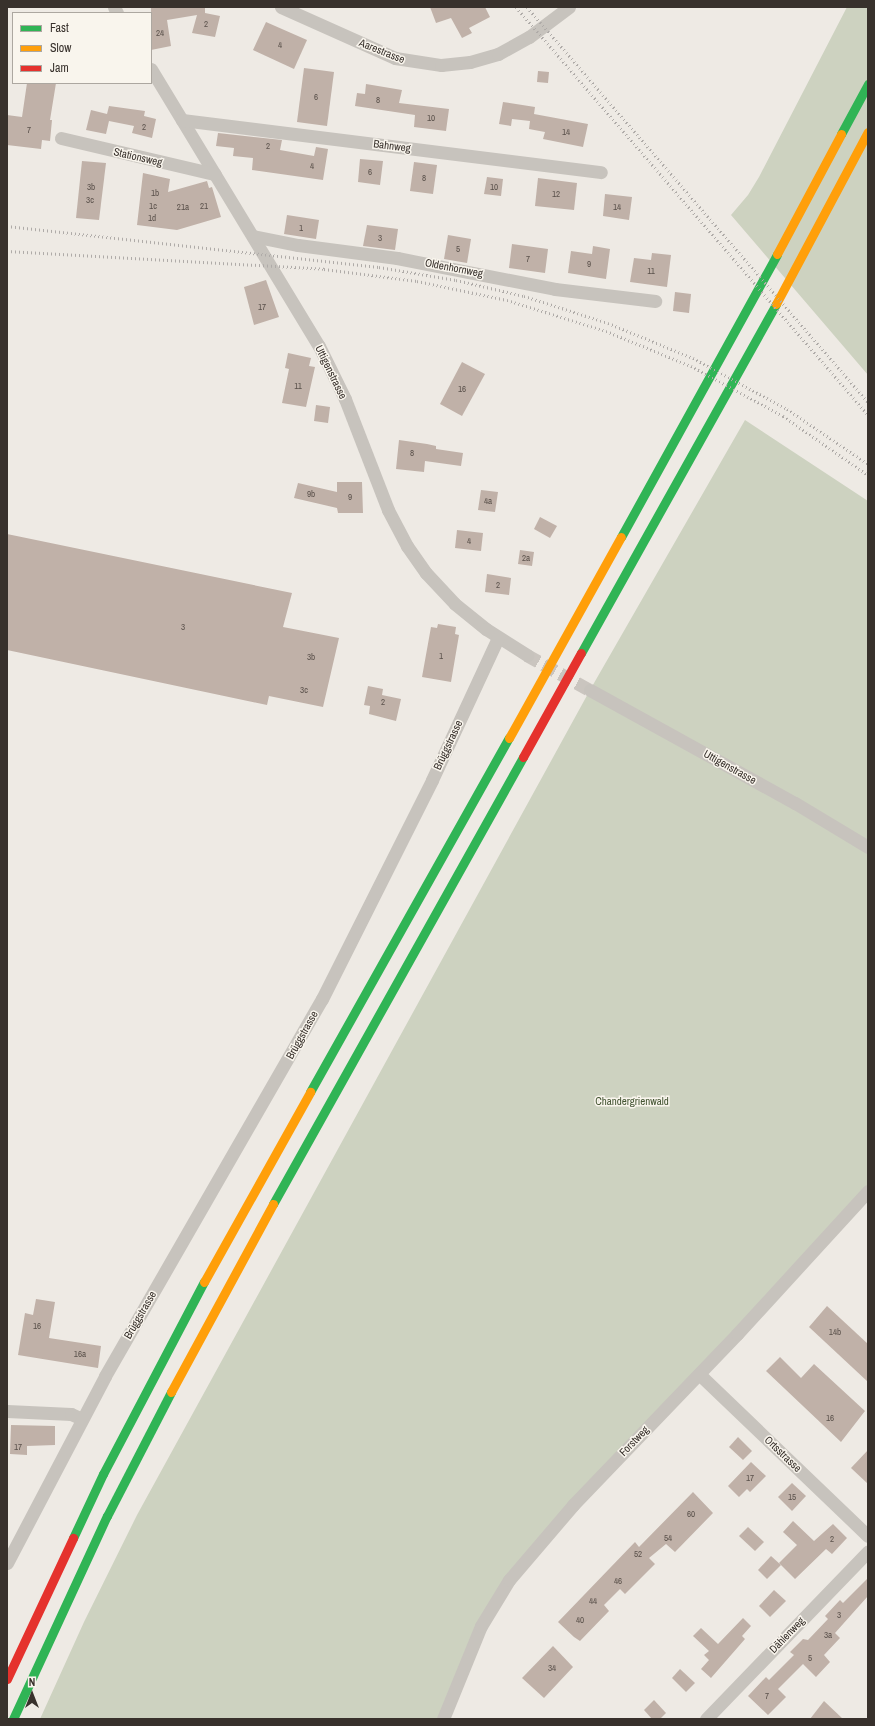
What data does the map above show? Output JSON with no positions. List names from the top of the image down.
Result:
{
  "streets": {
    "street": [
      "Aarestrasse",
      "Bahnweg",
      "Stationsweg",
      "Oldenhornweg",
      "Uttigenstrasse",
      "Brüggstrasse",
      "Forstweg",
      "Ortsstrasse",
      "Dählenweg"
    ]
  },
  "crossings": [
    ["Bahnweg", "Uttigenstrasse"],
    ["Stationsweg", "Uttigenstrasse"],
    ["Oldenhornweg", "Uttigenstrasse"],
    ["Uttigenstrasse", "Brüggstrasse"],
    ["Forstweg", "Ortsstrasse"]
  ],
  "parks": ["Chandergrienwald"],
  "house_numbers": [
    "2",
    "24",
    "4",
    "6",
    "8",
    "10",
    "2",
    "7",
    "14",
    "2",
    "4",
    "6",
    "8",
    "3b",
    "10",
    "1b",
    "12",
    "3c",
    "1c",
    "21",
    "21a",
    "14",
    "1d",
    "1",
    "3",
    "5",
    "7",
    "9",
    "11",
    "17",
    "11",
    "16",
    "8",
    "9b",
    "9",
    "4a",
    "4",
    "2a",
    "2",
    "3",
    "1",
    "3b",
    "3c",
    "2",
    "16",
    "14b",
    "16a",
    "16",
    "17",
    "17",
    "15",
    "60",
    "54",
    "2",
    "52",
    "46",
    "44",
    "3",
    "40",
    "3a",
    "5",
    "34",
    "7"
  ],
  "legend": ["Fast", "Slow", "Jam"],
  "north": "top"
}
